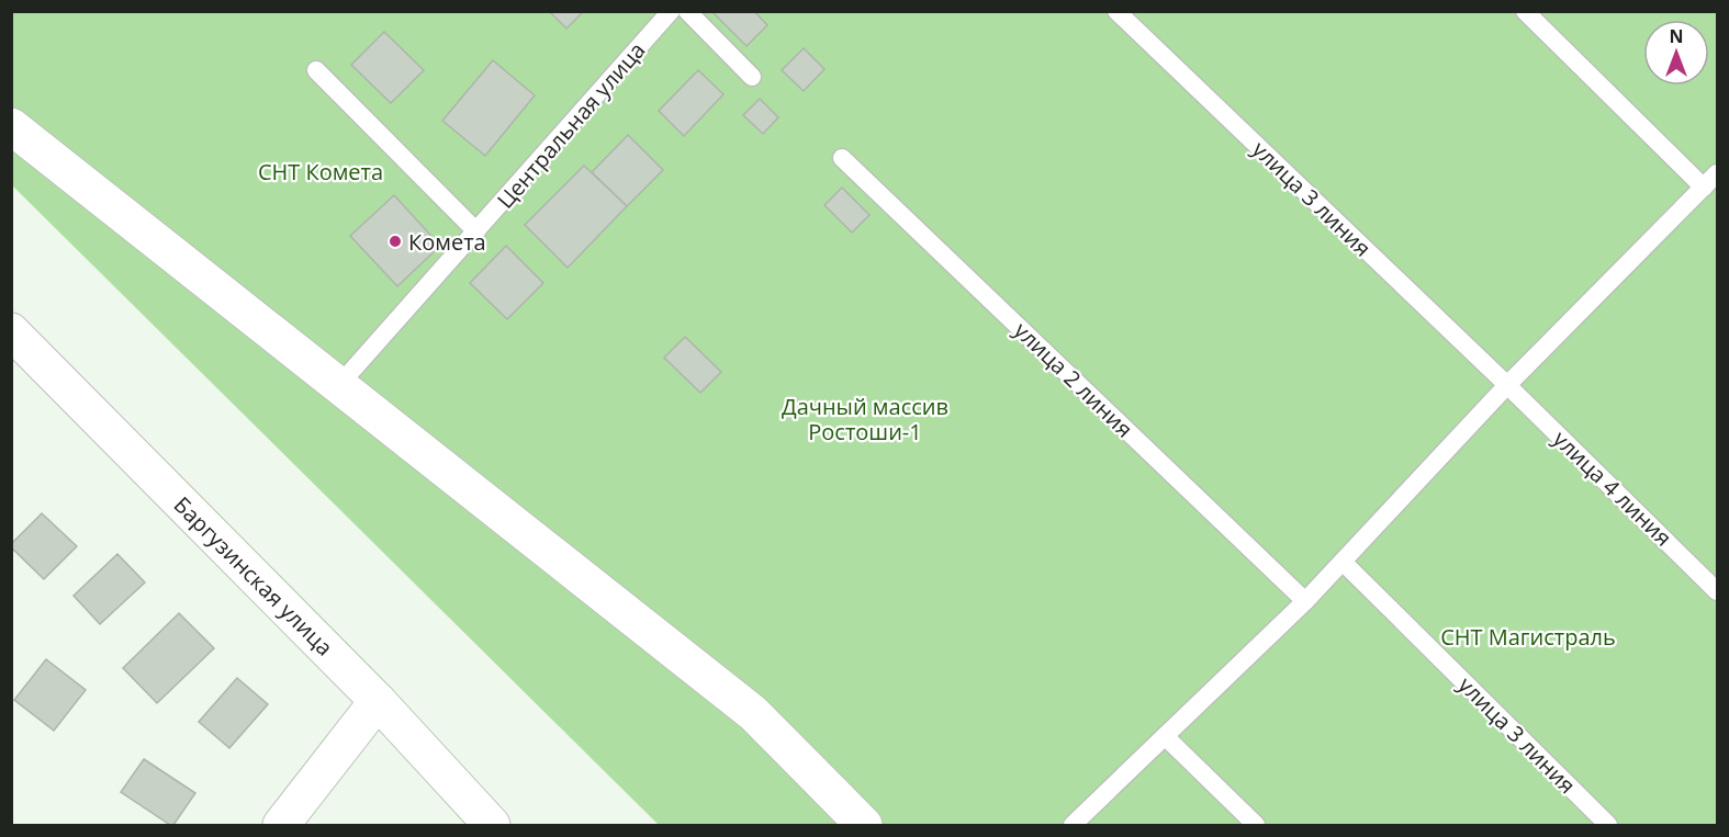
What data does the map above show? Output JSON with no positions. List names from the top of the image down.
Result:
{
  "streets": {
    "street": ["Баргузинская улица"],
    "lane": [
      "Центральная улица",
      "улица 3 линия",
      "улица 2 линия",
      "улица 4 линия"
    ]
  },
  "crossings": [
    ["улица 3 линия", "улица 4 линия"]
  ],
  "parks": ["СНТ Комета", "Дачный массив Ростоши-1", "СНТ Магистраль"],
  "places": ["Комета"],
  "north": "top"
}
